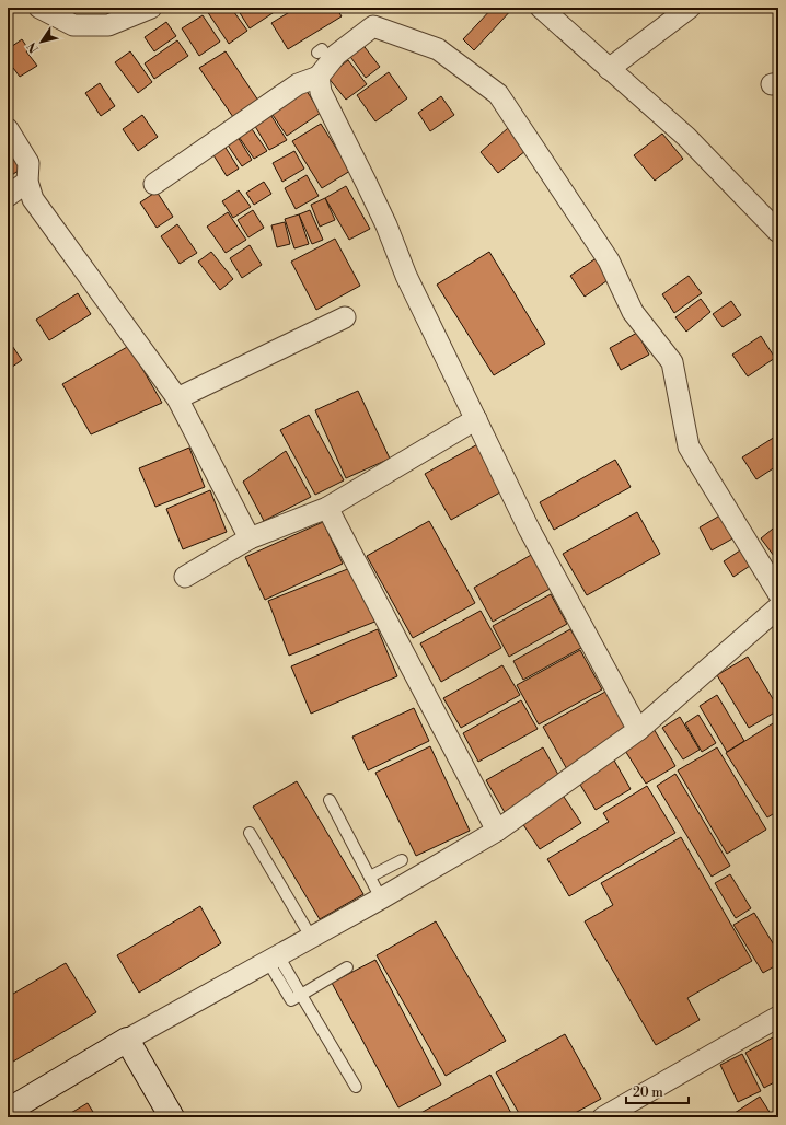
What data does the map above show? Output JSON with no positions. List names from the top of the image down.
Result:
{
  "scale_bar": "20 m",
  "north": "bottom left"
}
